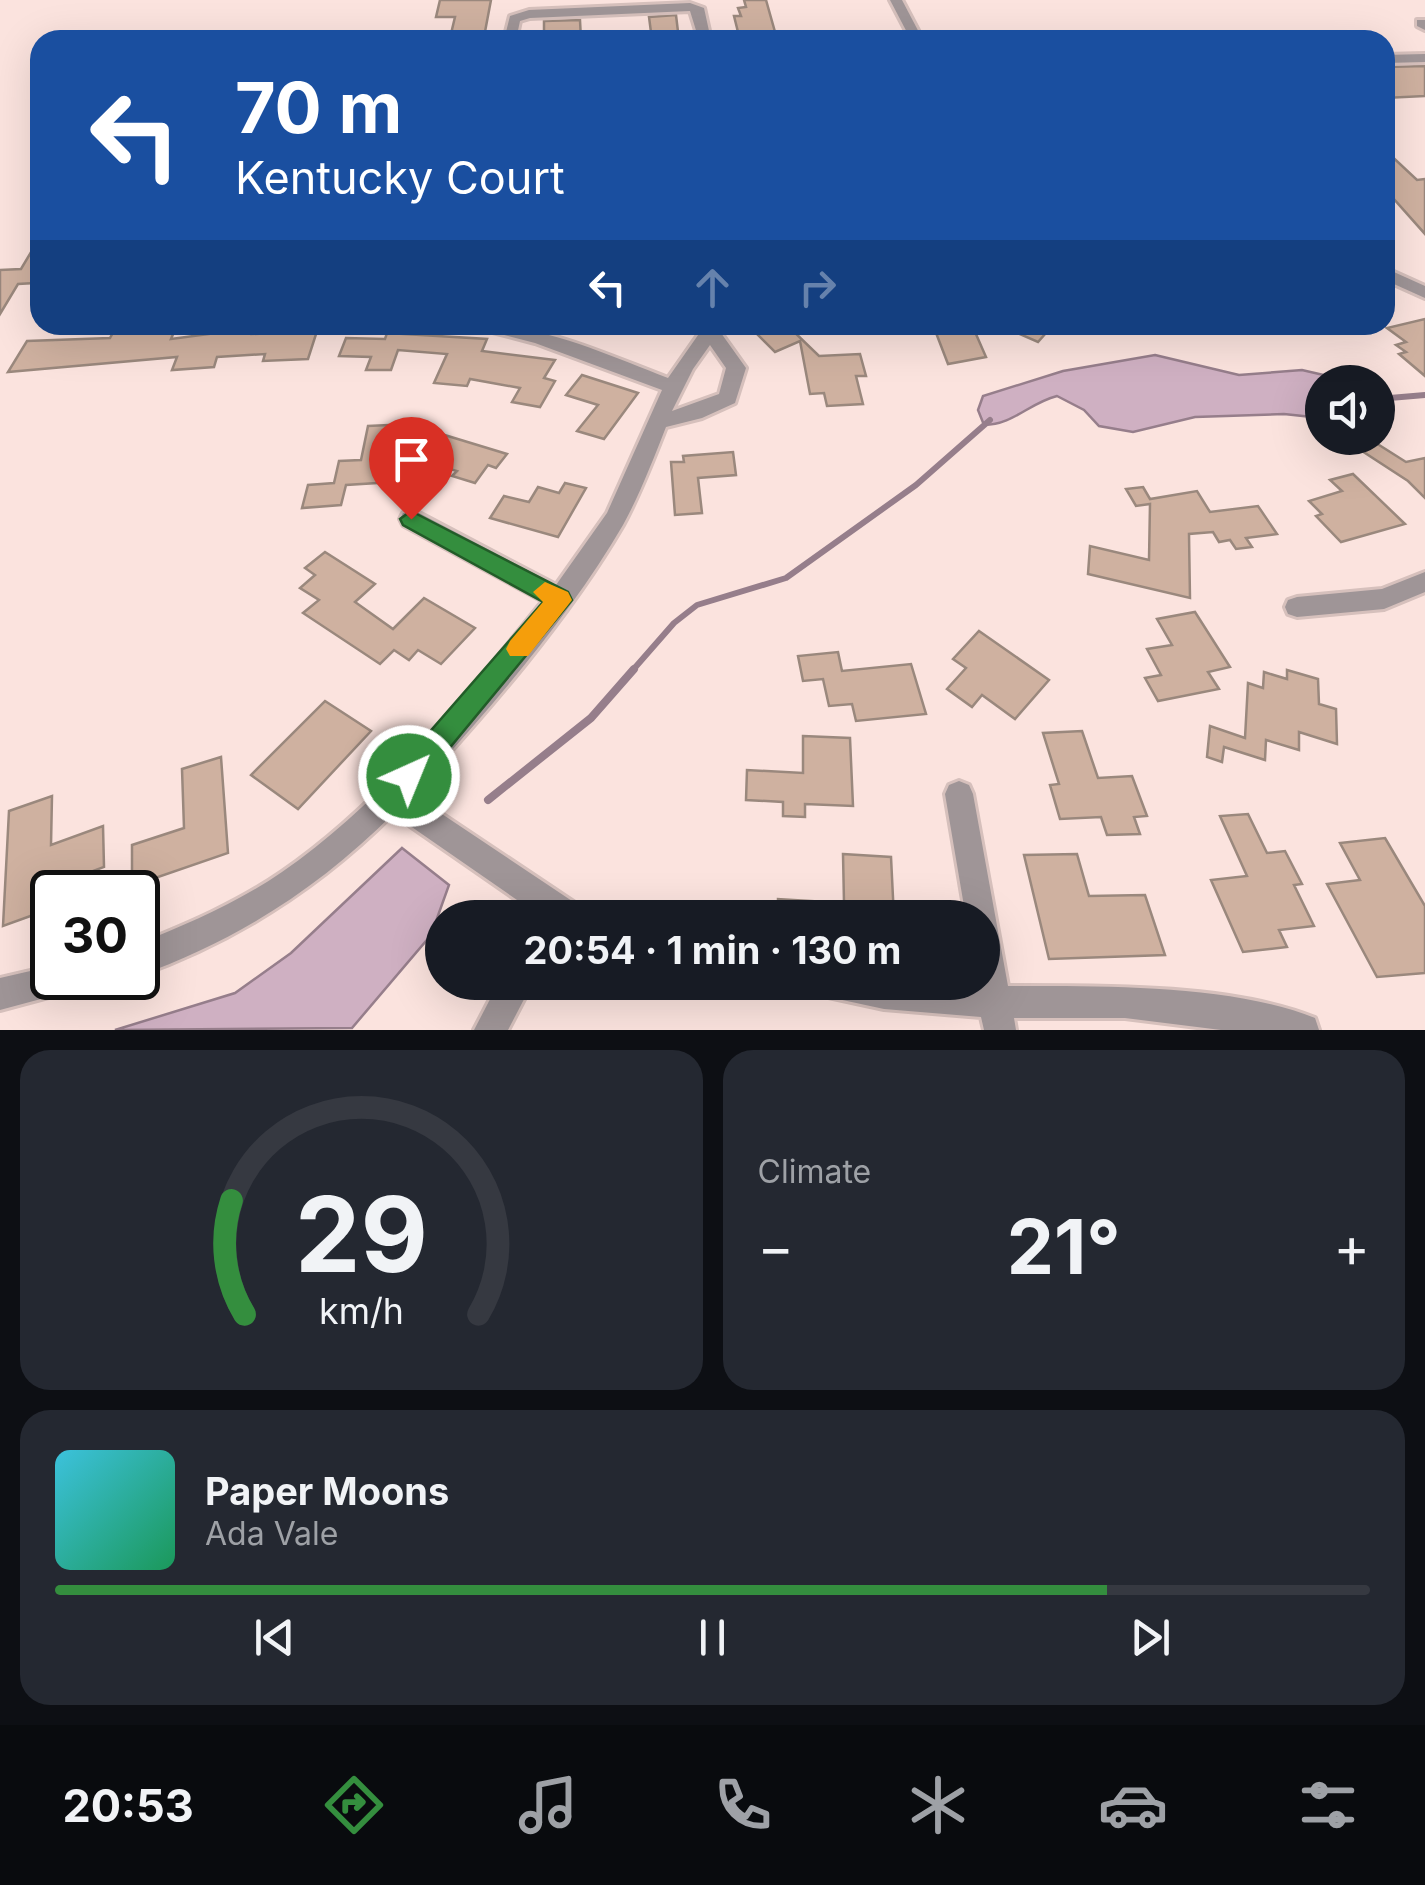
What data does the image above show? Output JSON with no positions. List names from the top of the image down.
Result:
{
  "page": {
    "turn": ["70 m", "Kentucky Court"],
    "limit": "30",
    "trip": "20:54 · 1 min · 130 m",
    "tile": "Climate",
    "heat": ["−", "21°", "+"],
    "song": ["Paper Moons", "Ada Vale"],
    "tabs": "20:53",
    "gauge": ["29", "km/h"]
  }
}
